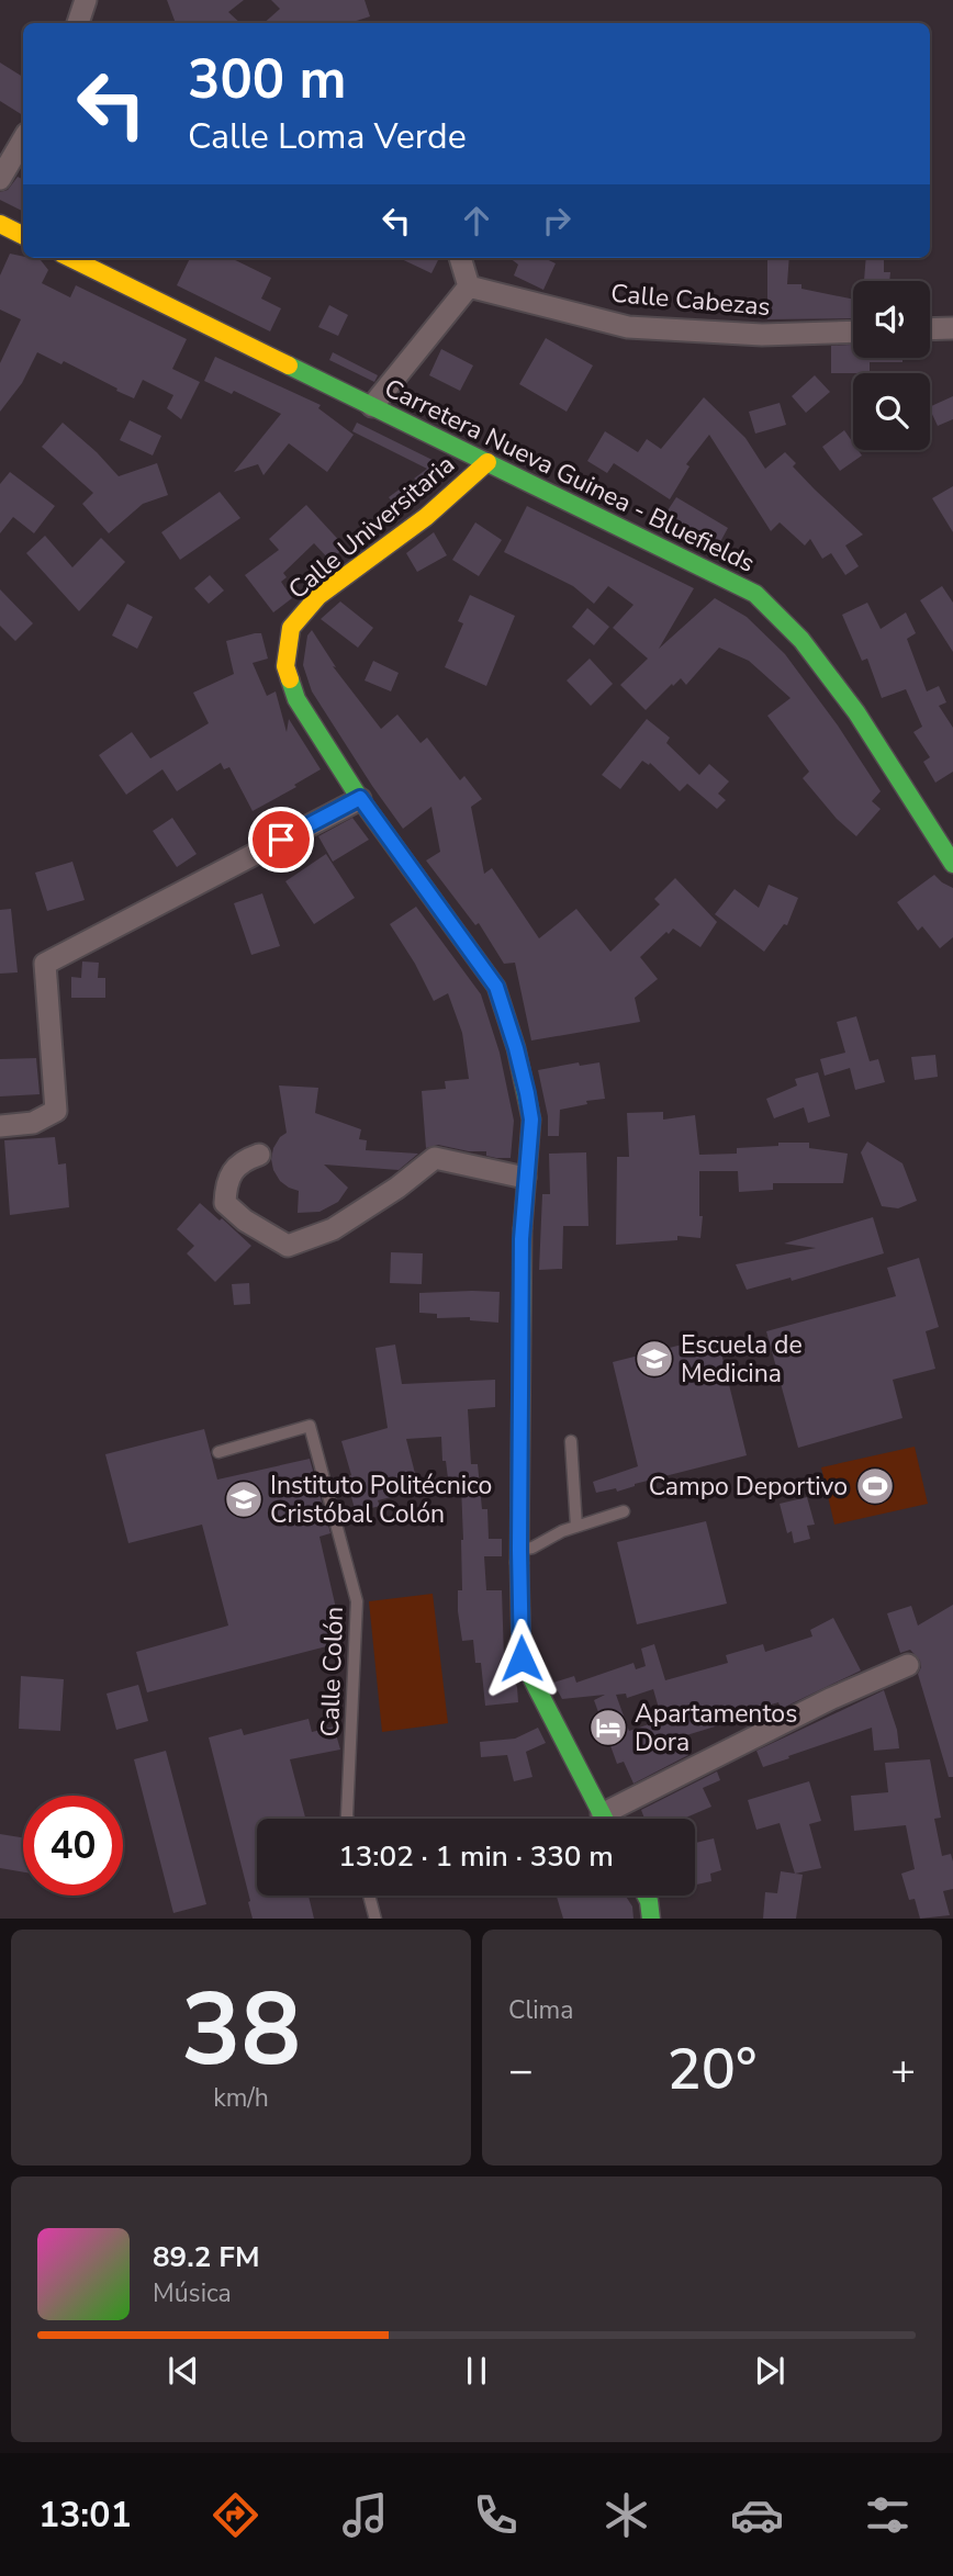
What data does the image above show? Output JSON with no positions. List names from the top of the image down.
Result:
{
  "streets": {
    "main road": ["Carretera Nueva Guinea - Bluefields", "Calle Universitaria"],
    "street": ["Calle Cabezas"],
    "lane": ["Calle Colón"]
  },
  "crossings": [
    ["Carretera Nueva Guinea - Bluefields", "Calle Universitaria"]
  ],
  "places": {
    "school or university": ["Escuela de Medicina", "Instituto Politécnico Cristóbal Colón"],
    "sports": ["Campo Deportivo"],
    "hotel": ["Apartamentos Dora"]
  },
  "page": {
    "turn": ["300 m", "Calle Loma Verde"],
    "limit": "40",
    "trip": "13:02 · 1 min · 330 m",
    "tile": [
      ["38", "km/h"],
      "Clima"
    ],
    "heat": ["−", "20°", "+"],
    "song": ["89.2 FM", "Música"],
    "tabs": "13:01"
  }
}
